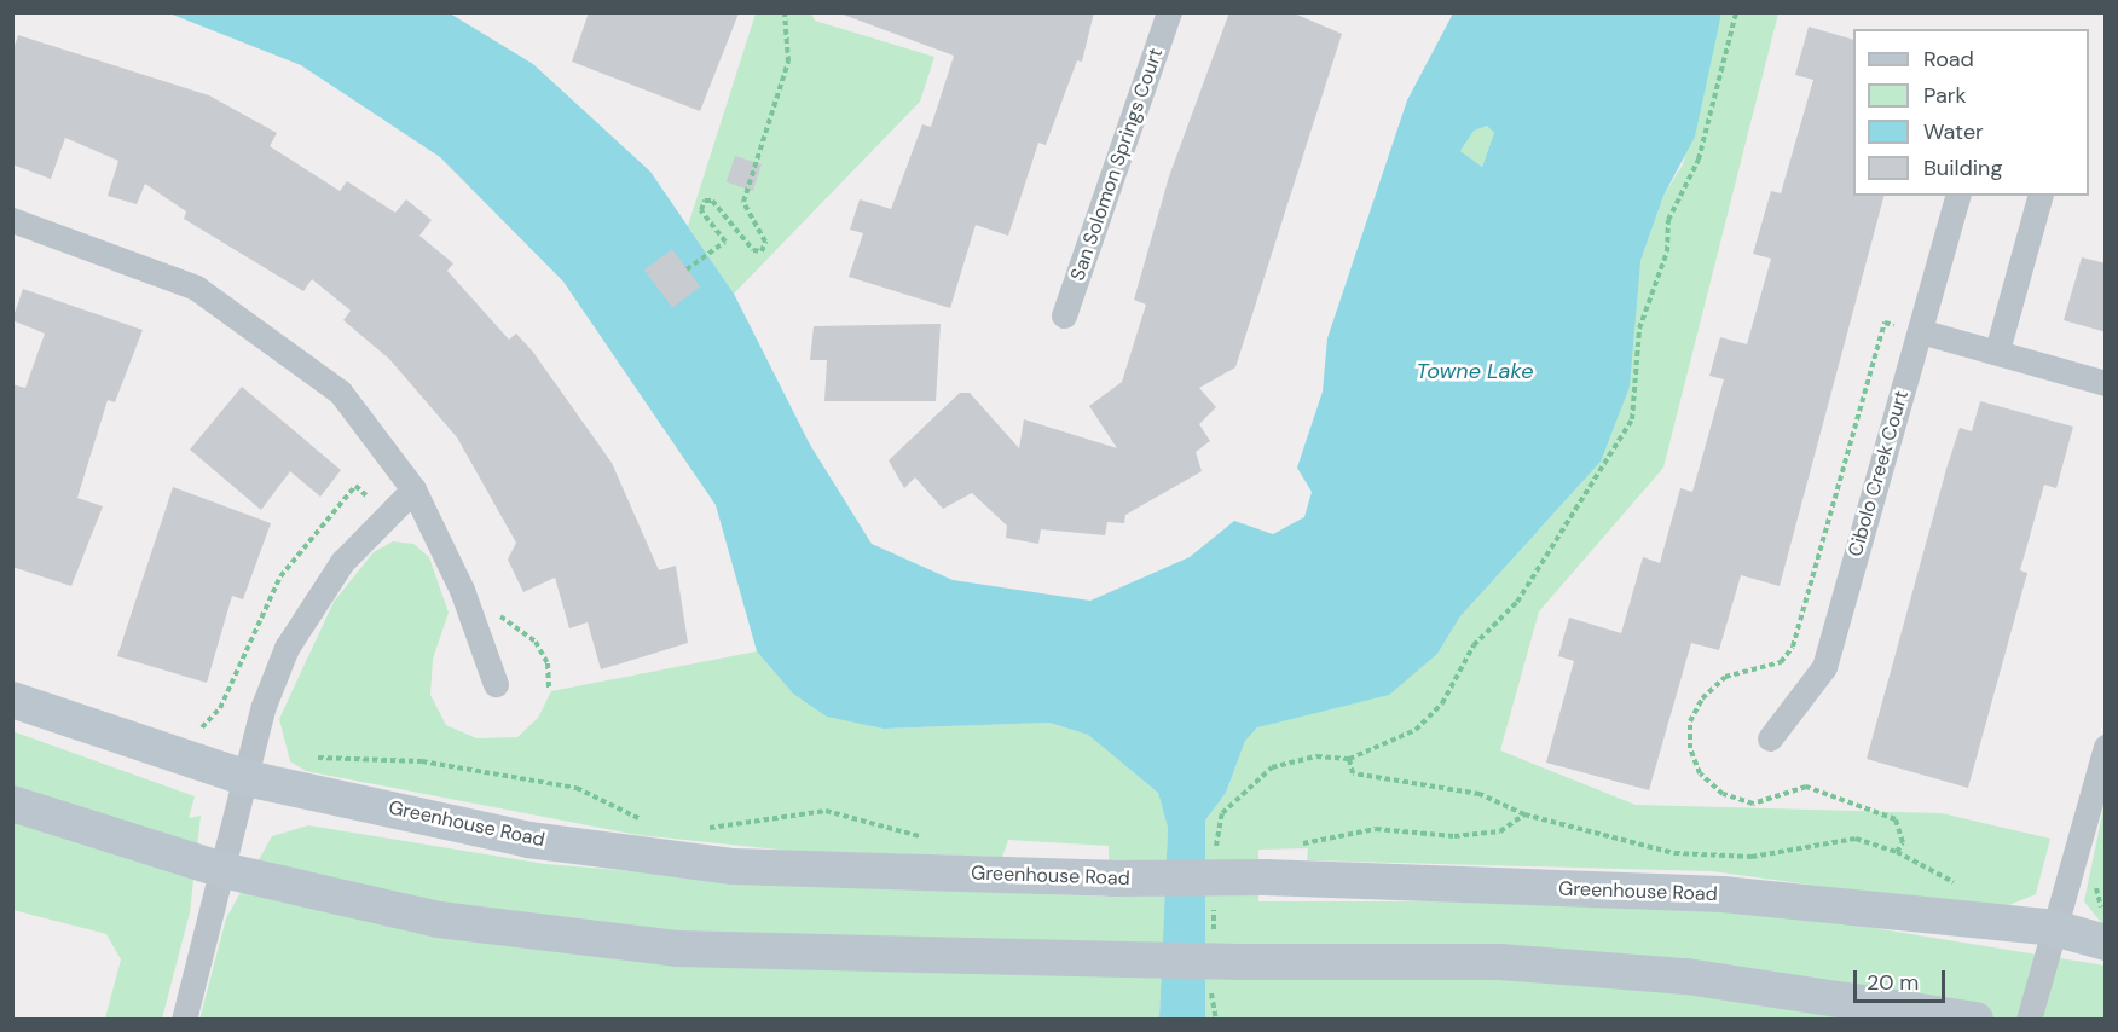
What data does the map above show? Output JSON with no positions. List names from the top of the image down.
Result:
{
  "streets": {
    "main road": ["Greenhouse Road"],
    "street": ["San Solomon Springs Court", "Cibolo Creek Court"]
  },
  "water": ["Towne Lake"],
  "legend": [
    "Road",
    "Park",
    "Water",
    "Building"
  ],
  "scale_bar": "20 m"
}
